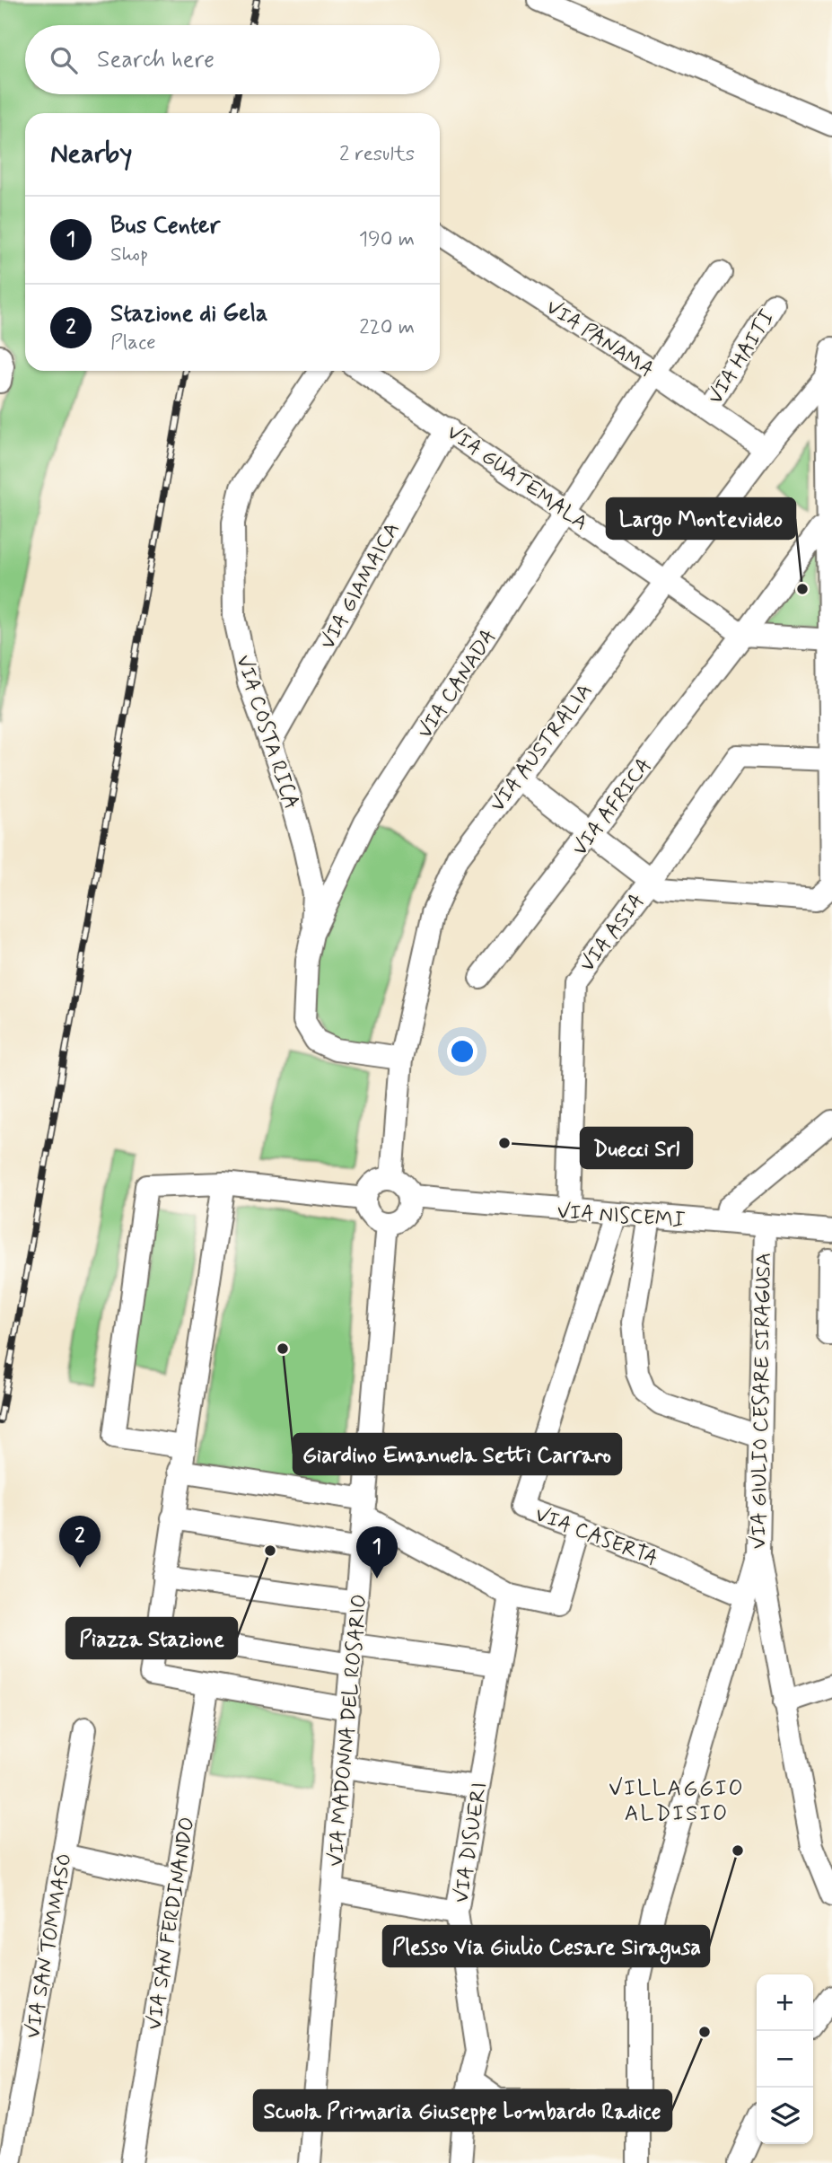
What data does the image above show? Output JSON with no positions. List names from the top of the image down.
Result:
{
  "streets": {
    "street": [
      "VIA PANAMA",
      "VIA HAITI",
      "VIA GUATEMALA",
      "VIA GIAMAICA",
      "VIA CANADA",
      "VIA COSTA RICA",
      "VIA AUSTRALIA",
      "VIA AFRICA",
      "VIA ASIA",
      "VIA NISCEMI",
      "VIA GIULIO CESARE SIRAGUSA",
      "VIA CASERTA",
      "VIA MADONNA DEL ROSARIO",
      "VIA DISUERI",
      "VIA SAN FERDINANDO",
      "VIA SAN TOMMASO"
    ]
  },
  "crossings": [
    ["VIA PANAMA", "VIA HAITI"],
    ["VIA PANAMA", "VIA CANADA"],
    ["VIA PANAMA", "VIA AUSTRALIA"],
    ["VIA GUATEMALA", "VIA GIAMAICA"],
    ["VIA GUATEMALA", "VIA CANADA"],
    ["VIA GUATEMALA", "VIA AUSTRALIA"],
    ["VIA GUATEMALA", "VIA AFRICA"],
    ["VIA GIAMAICA", "VIA COSTA RICA"],
    ["VIA CANADA", "VIA COSTA RICA"],
    ["VIA CANADA", "VIA AUSTRALIA"],
    ["VIA AUSTRALIA", "VIA NISCEMI"],
    ["VIA AUSTRALIA", "VIA MADONNA DEL ROSARIO"],
    ["VIA ASIA", "VIA NISCEMI"],
    ["VIA NISCEMI", "VIA GIULIO CESARE SIRAGUSA"],
    ["VIA NISCEMI", "VIA CASERTA"],
    ["VIA NISCEMI", "VIA MADONNA DEL ROSARIO"],
    ["VIA GIULIO CESARE SIRAGUSA", "VIA CASERTA"]
  ],
  "districts": ["VILLAGGIO ALDISIO"],
  "places": [
    "Largo Montevideo",
    "Duecci Srl",
    "Giardino Emanuela Setti Carraro",
    "Piazza Stazione",
    "Plesso Via Giulio Cesare Siragusa",
    "Scuola Primaria Giuseppe Lombardo Radice"
  ],
  "page": {
    "search": "Search here",
    "heading": ["Nearby", "2 results"],
    "list": [
      {
        "mark": "1",
        "name": "Bus Center",
        "note": "Shop",
        "value": "190 m"
      },
      {
        "mark": "2",
        "name": "Stazione di Gela",
        "note": "Place",
        "value": "220 m"
      }
    ],
    "pins": ["2", "1"],
    "map_buttons": ["+", "−"]
  }
}
